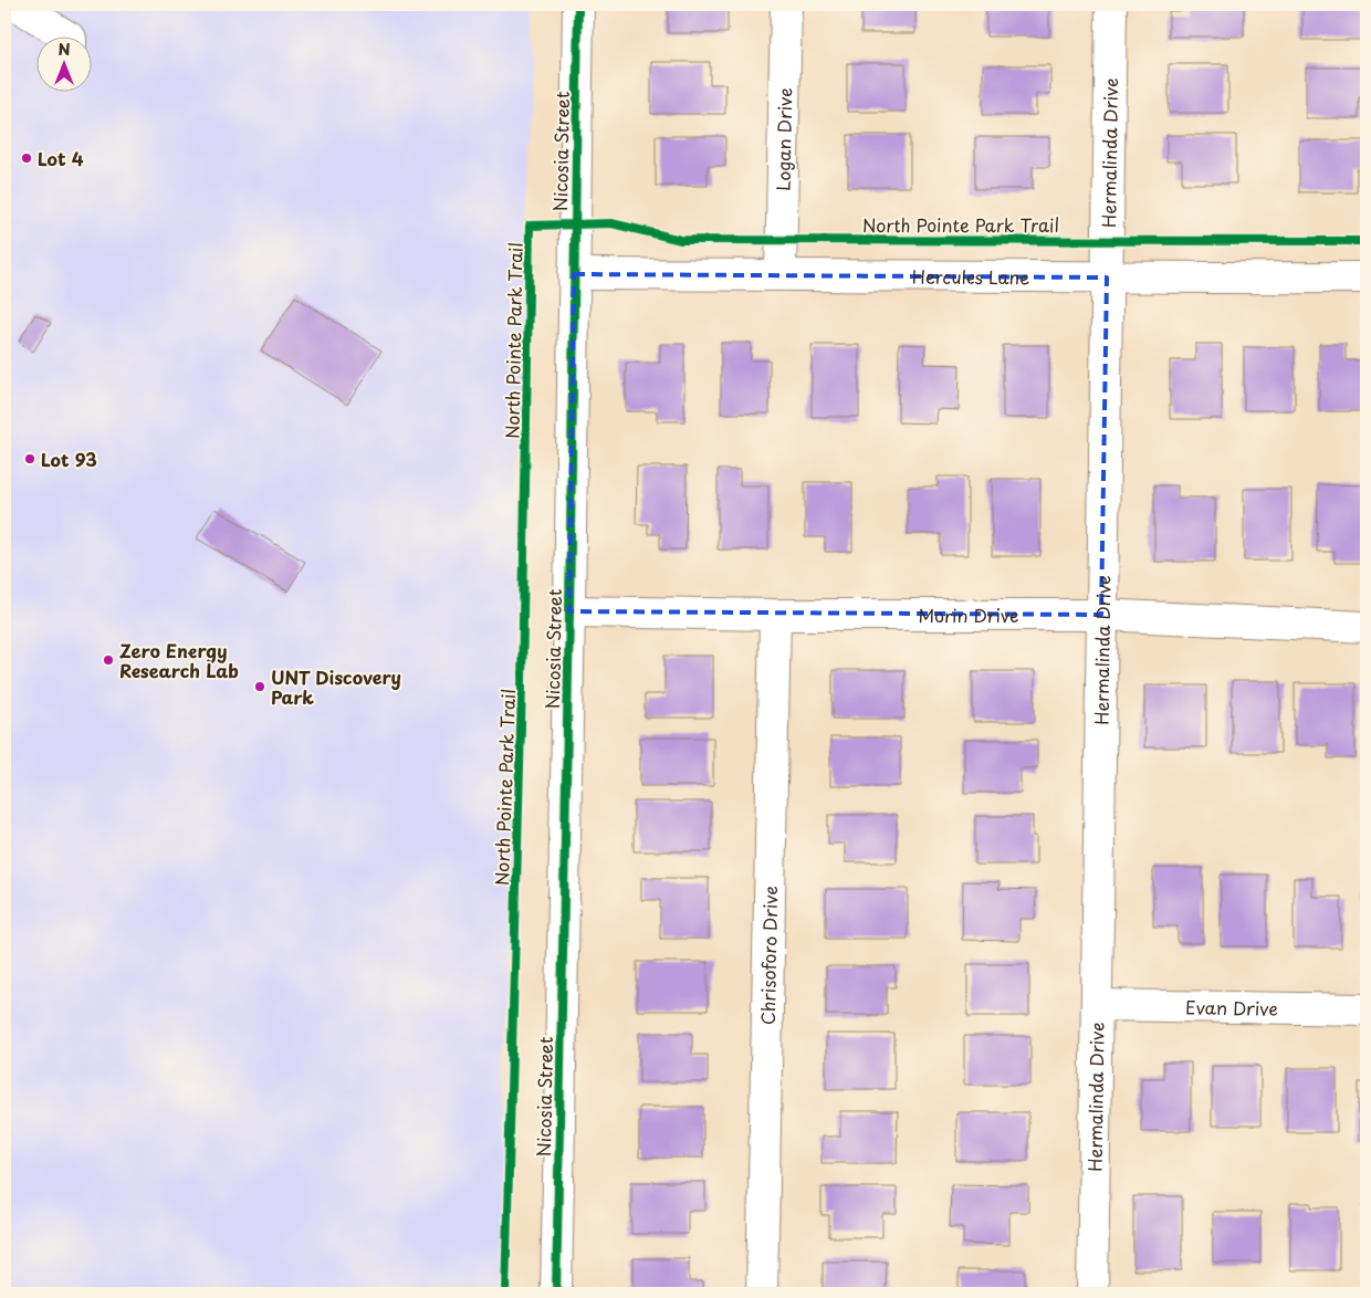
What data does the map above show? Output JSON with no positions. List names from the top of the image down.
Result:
{
  "streets": {
    "street": [
      "Logan Drive",
      "Nicosia Street",
      "Hermalinda Drive",
      "Hercules Lane",
      "Morin Drive",
      "Chrisoforo Drive",
      "Evan Drive"
    ],
    "cycle path": ["North Pointe Park Trail"]
  },
  "crossings": [
    ["Logan Drive", "Hercules Lane"],
    ["Nicosia Street", "Hercules Lane"],
    ["Nicosia Street", "Morin Drive"],
    ["Hermalinda Drive", "Hercules Lane"],
    ["Hermalinda Drive", "Morin Drive"],
    ["Hermalinda Drive", "Evan Drive"],
    ["Morin Drive", "Chrisoforo Drive"]
  ],
  "places": [
    "Lot 4",
    "Lot 93",
    "Zero Energy Research Lab",
    "UNT Discovery Park"
  ],
  "north": "top"
}
